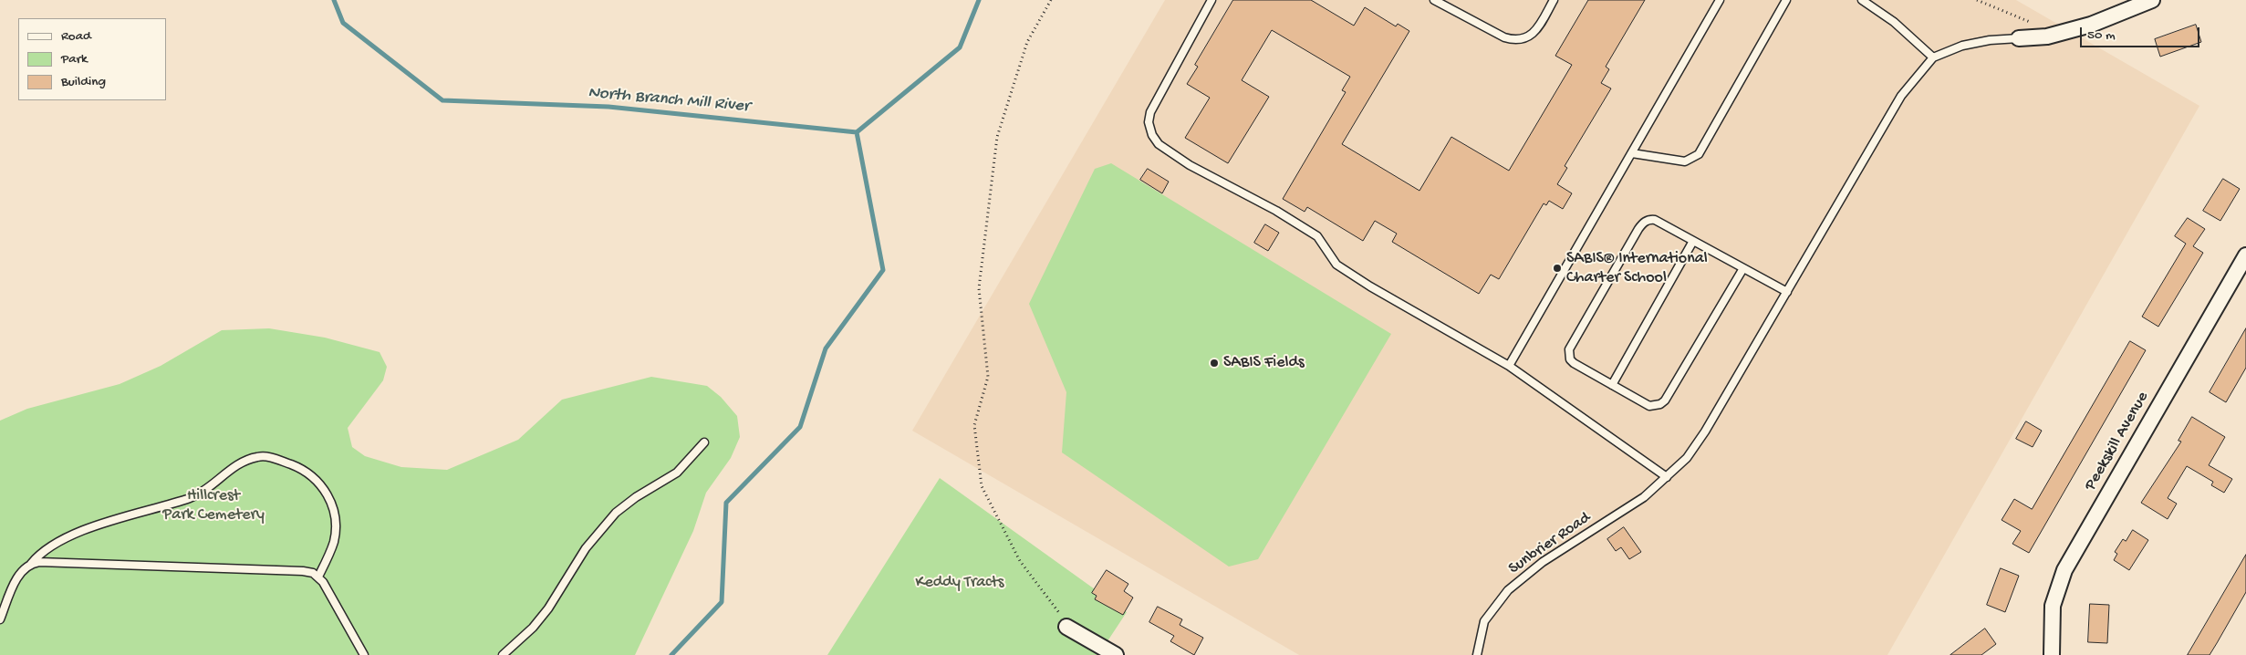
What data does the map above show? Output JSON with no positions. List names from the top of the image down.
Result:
{
  "streets": {
    "street": ["Peekskill Avenue"],
    "lane": ["Sunbrier Road"]
  },
  "water": ["North Branch Mill River"],
  "parks": ["Hillcrest Park Cemetery", "Keddy Tracts"],
  "places": ["SABIS® International Charter School", "SABIS Fields"],
  "legend": ["Road", "Park", "Building"],
  "scale_bar": "50 m"
}
